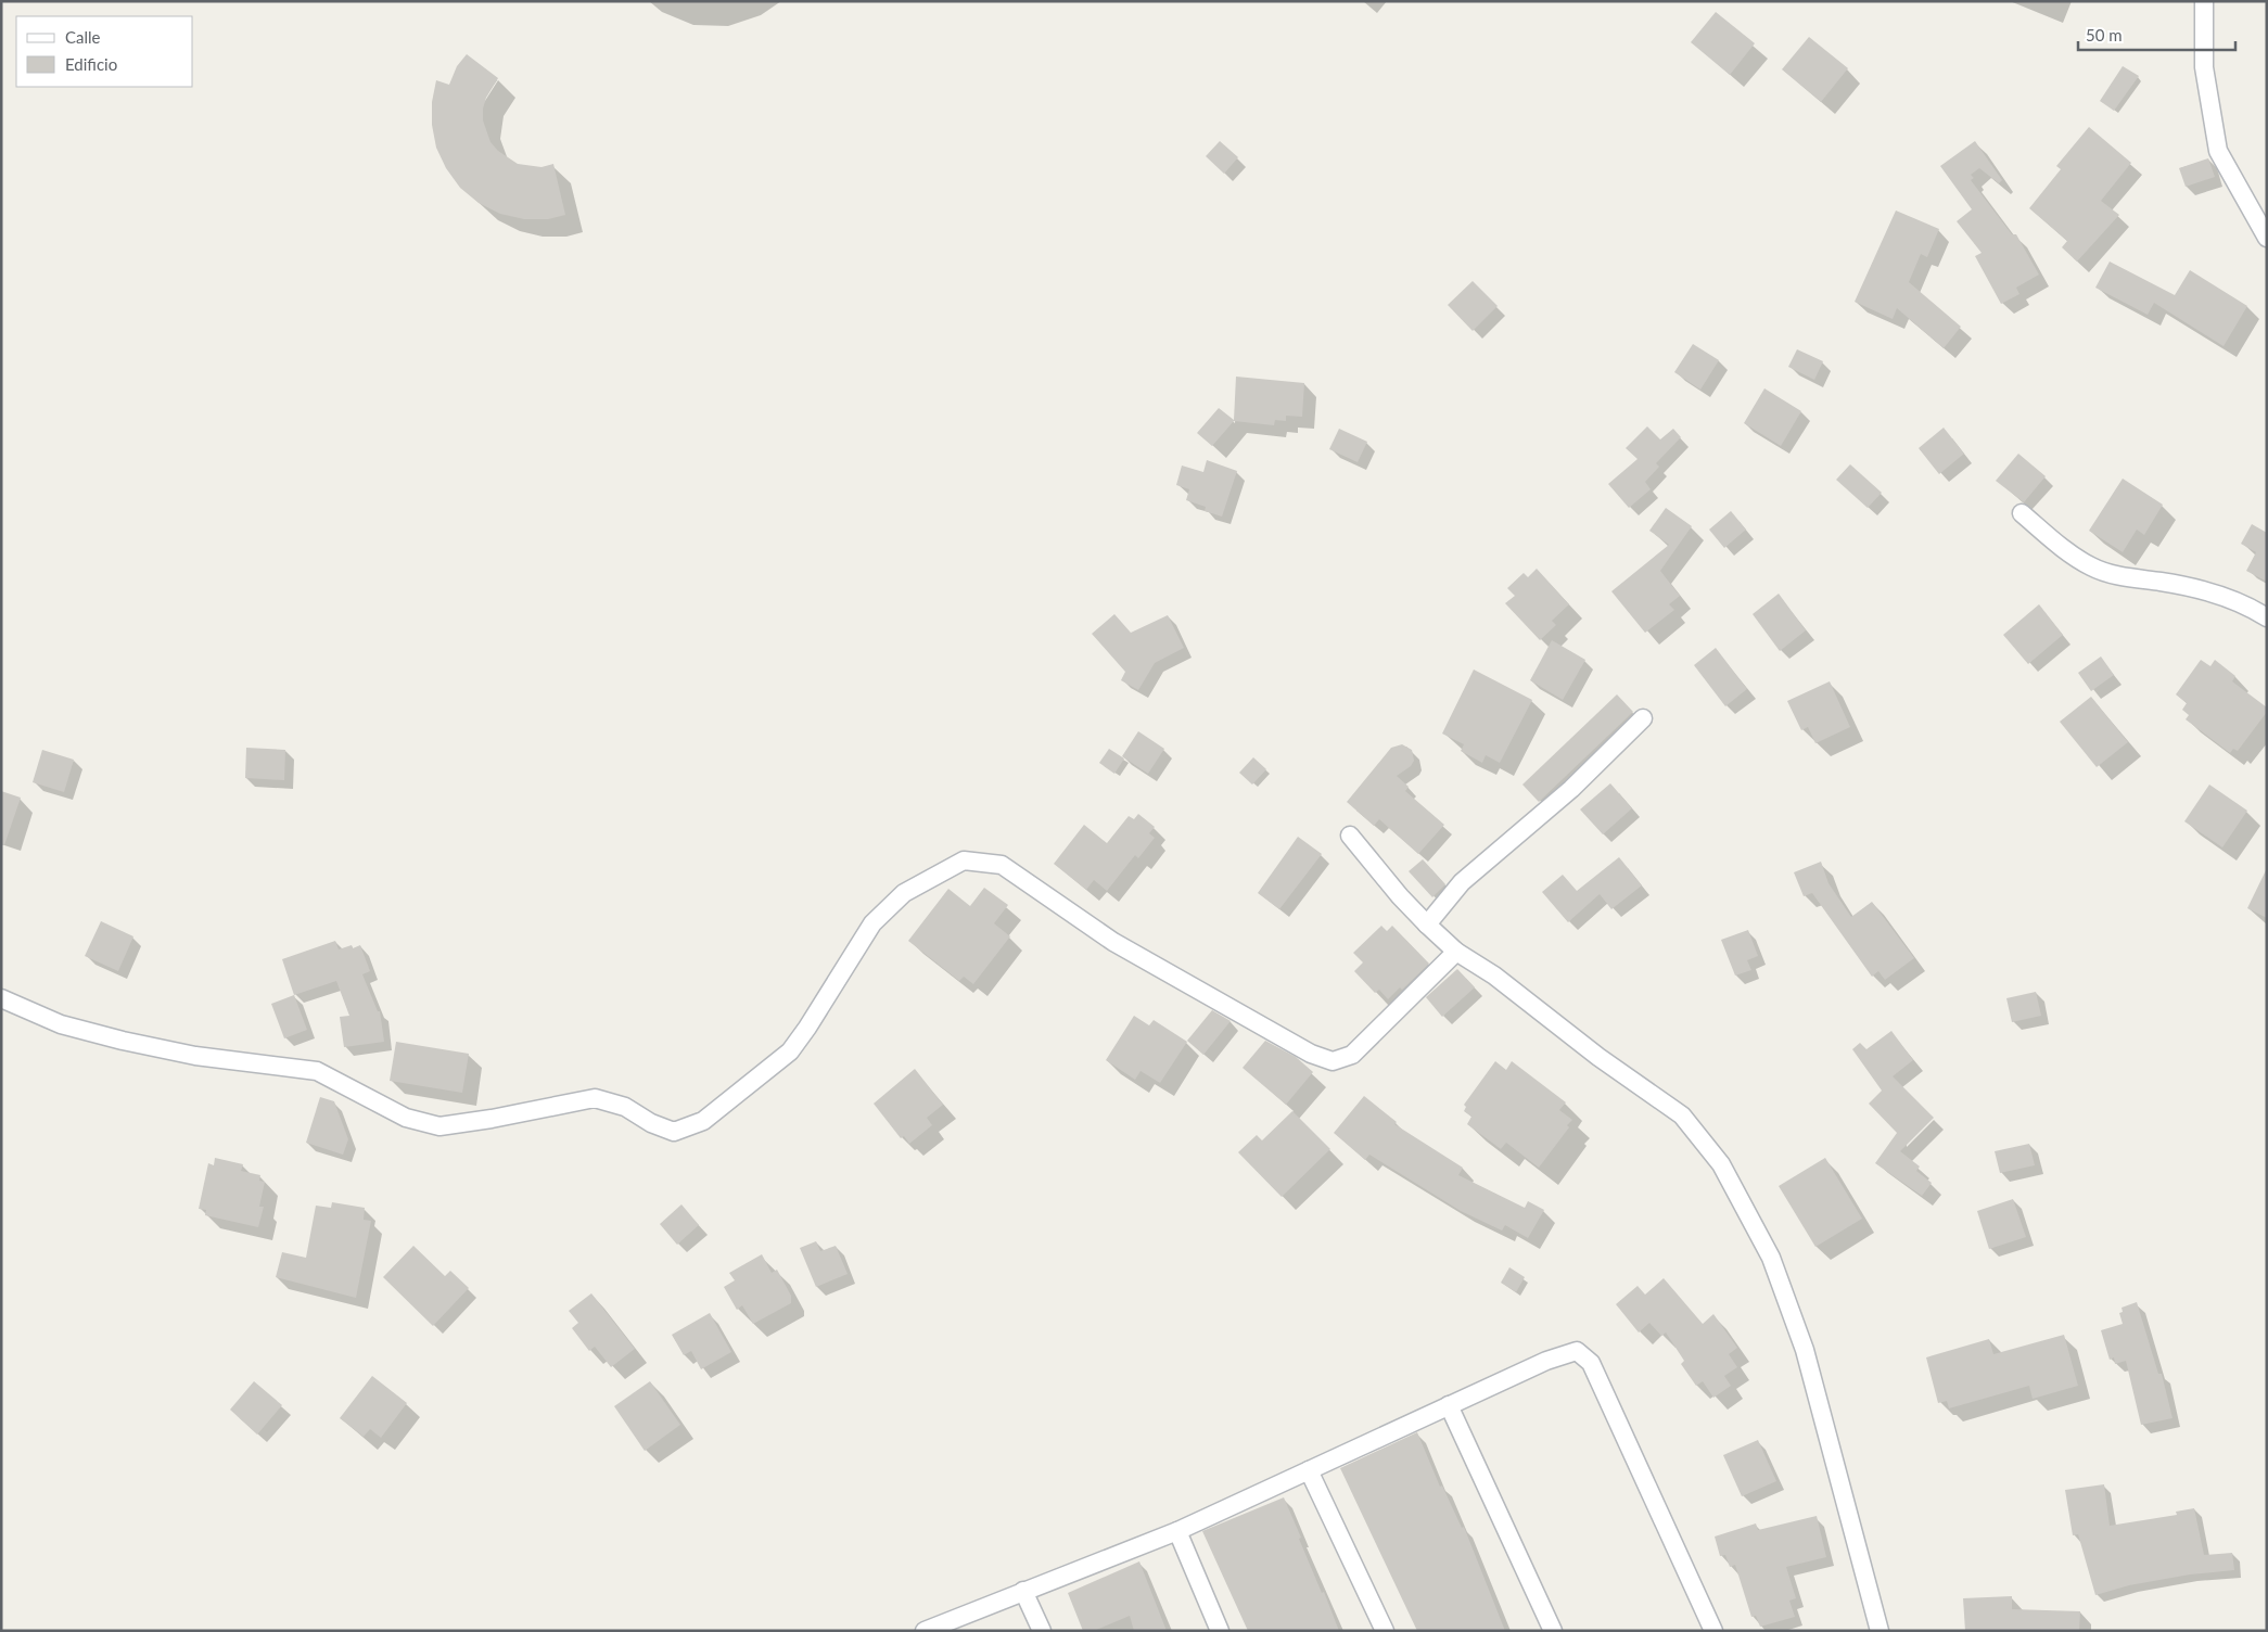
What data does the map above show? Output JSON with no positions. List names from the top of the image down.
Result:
{
  "legend": ["Calle", "Edificio"],
  "scale_bar": "50 m"
}
